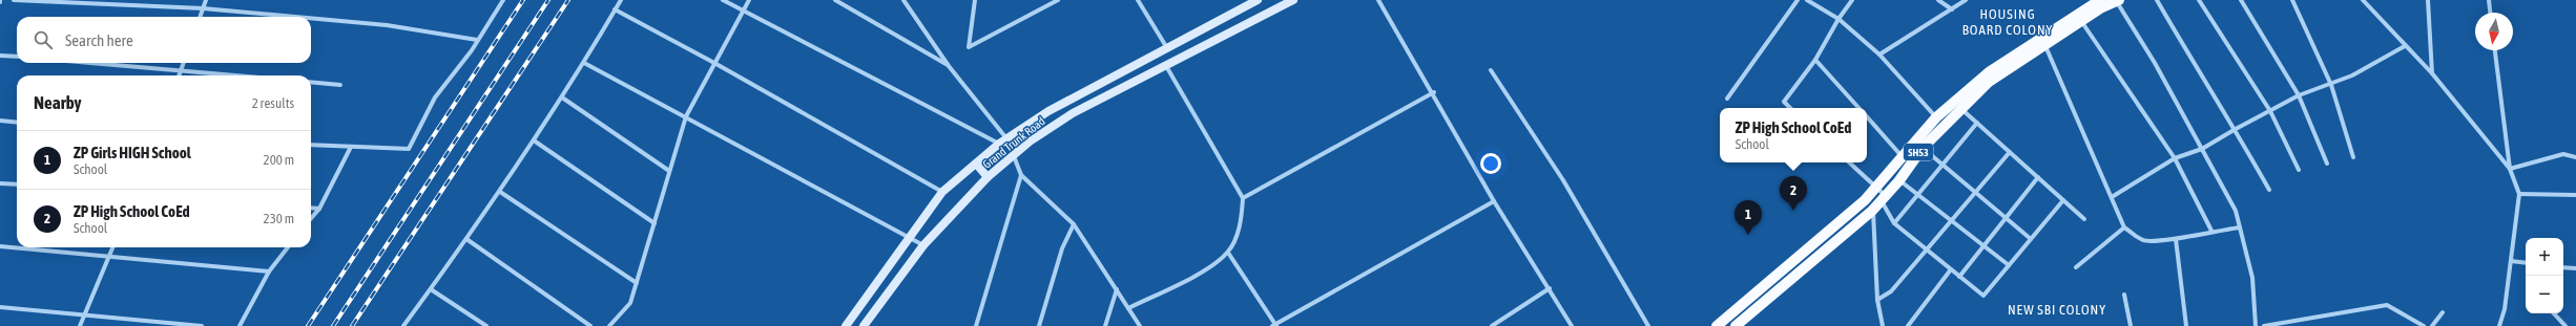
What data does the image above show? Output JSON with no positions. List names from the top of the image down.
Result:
{
  "streets": {
    "main road": ["Grand Trunk Road", "SH53"]
  },
  "districts": ["HOUSING BOARD COLONY", "NEW SBI COLONY"],
  "north": "bottom",
  "page": {
    "search": "Search here",
    "heading": ["Nearby", "2 results"],
    "popup": ["ZP High School CoEd", "School"],
    "list": [
      {
        "mark": "1",
        "name": "ZP Girls HIGH School",
        "note": "School",
        "value": "200 m"
      },
      {
        "mark": "2",
        "name": "ZP High School CoEd",
        "note": "School",
        "value": "230 m"
      }
    ],
    "pins": ["2", "1"],
    "map_buttons": ["+", "−"]
  }
}
